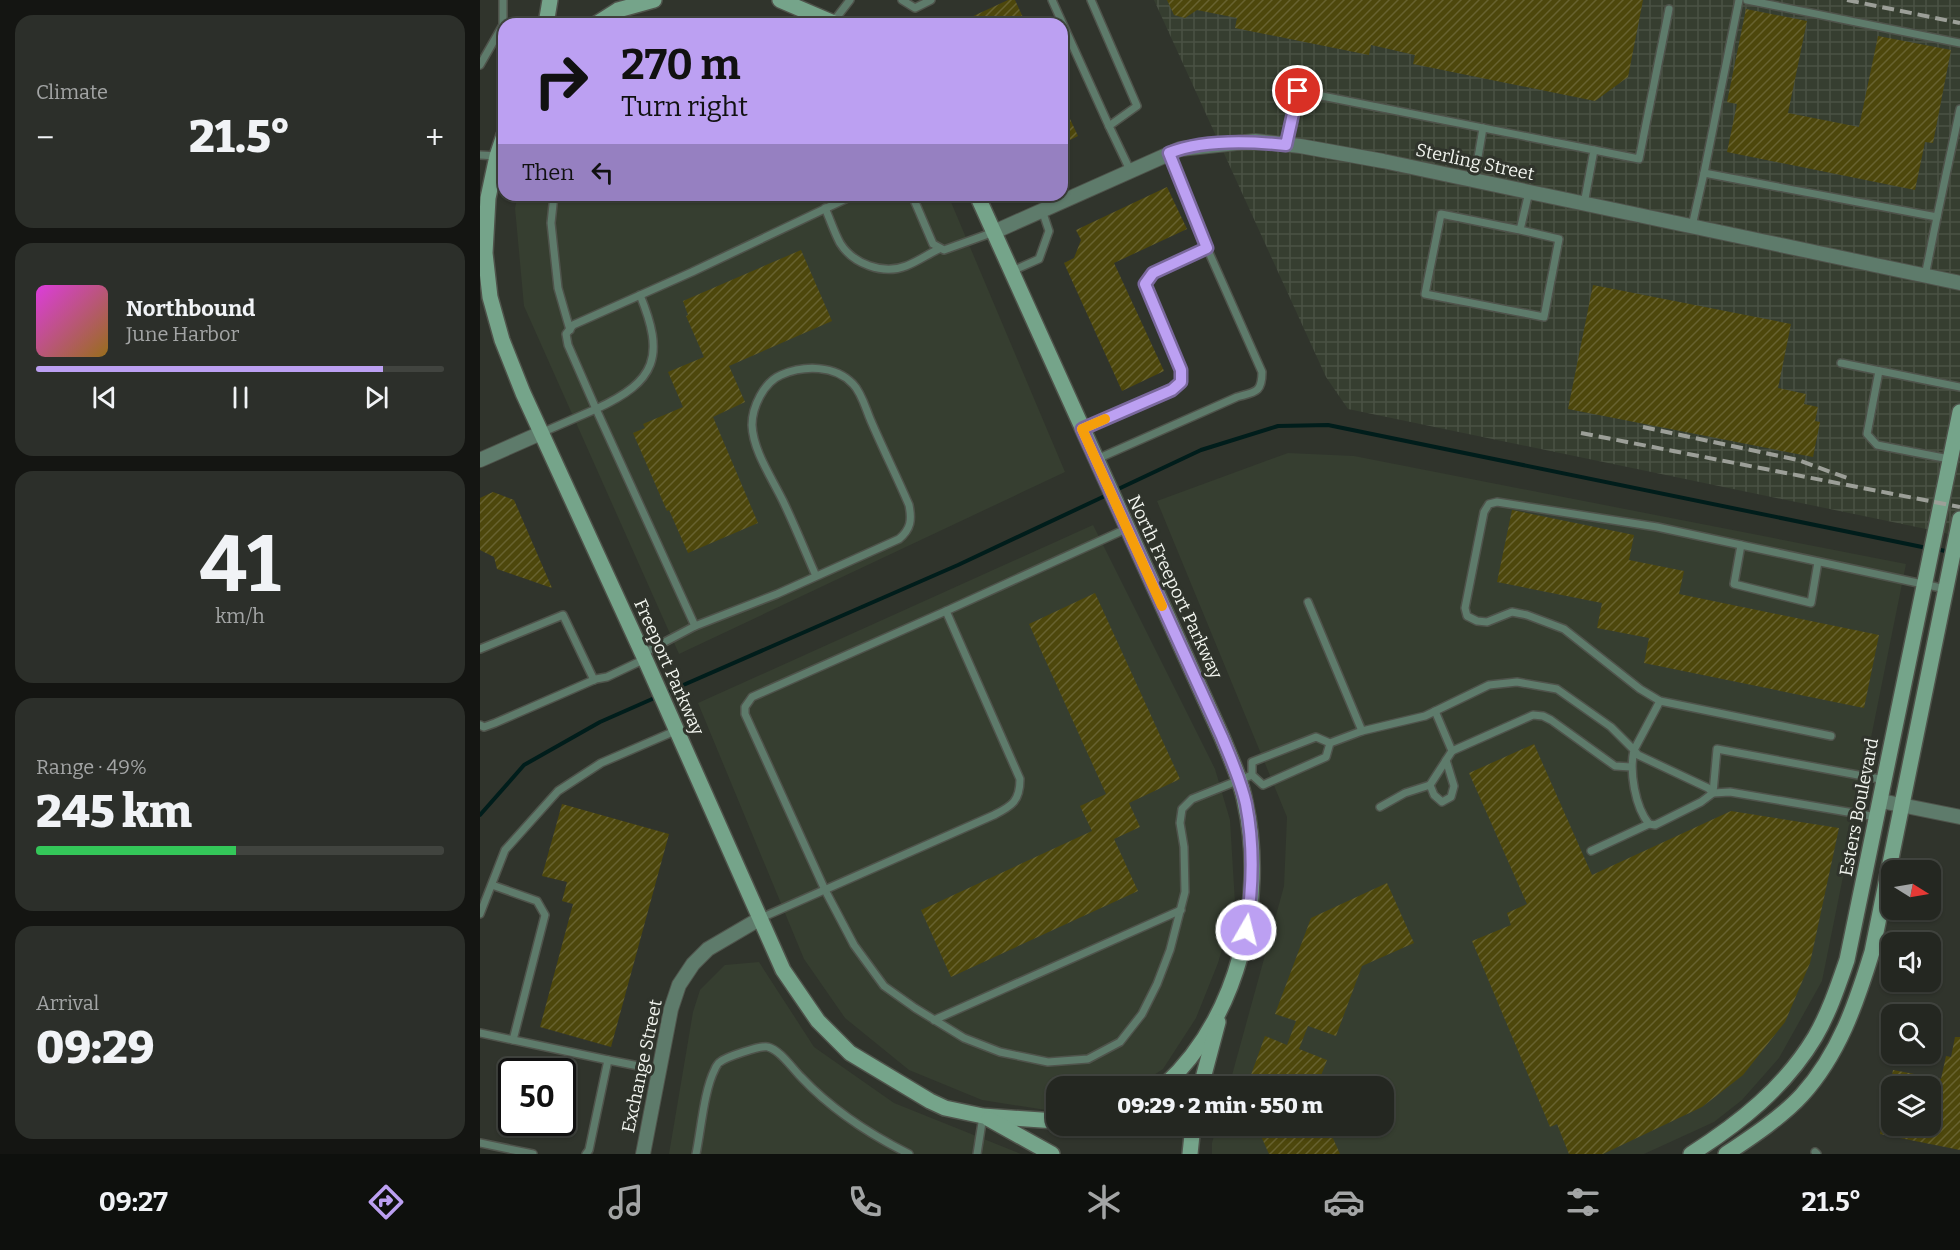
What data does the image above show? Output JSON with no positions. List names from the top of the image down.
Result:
{
  "streets": {
    "main road": ["North Freeport Parkway", "Freeport Parkway", "Esters Boulevard"],
    "street": ["Sterling Street", "Exchange Street"]
  },
  "crossings": [
    ["Sterling Street", "North Freeport Parkway"],
    ["Freeport Parkway", "Exchange Street"]
  ],
  "north": "right",
  "page": {
    "tile": [
      "Climate",
      ["41", "km/h"],
      ["Range · 49%", "245 km"],
      ["Arrival", "09:29"]
    ],
    "turn": ["270 m", "Turn right"],
    "heat": ["−", "21.5°", "+"],
    "then": "Then",
    "song": ["Northbound", "June Harbor"],
    "limit": "50",
    "trip": "09:29 · 2 min · 550 m",
    "tabs": ["09:27", "21.5°"]
  }
}
